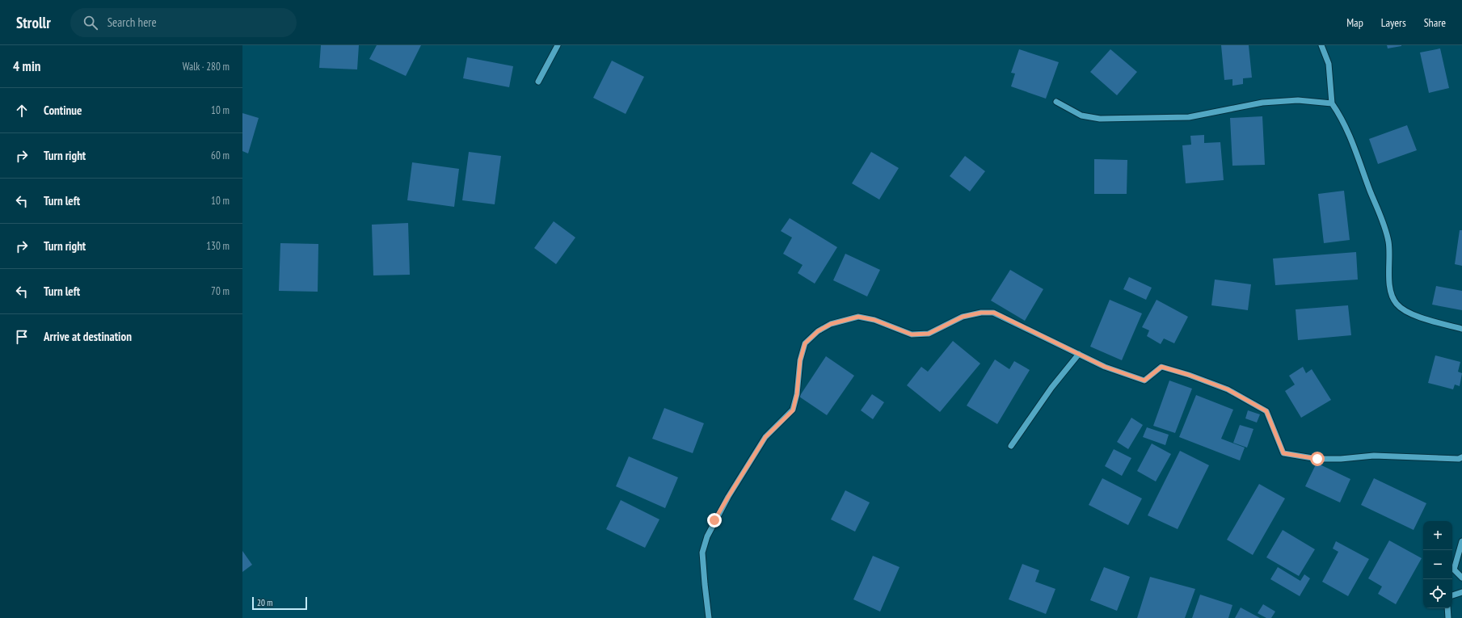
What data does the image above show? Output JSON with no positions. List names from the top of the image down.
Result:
{
  "scale_bar": "20 m",
  "page": {
    "header": "Strollr",
    "search": "Search here",
    "nav": ["Map", "Layers", "Share"],
    "heading": ["4 min", "Walk · 280 m"],
    "list": [
      ["Continue", "10 m"],
      ["Turn right", "60 m"],
      ["Turn left", "10 m"],
      ["Turn right", "130 m"],
      ["Turn left", "70 m"],
      "Arrive at destination"
    ],
    "map_buttons": ["+", "−"],
    "scale": "20 m"
  }
}
